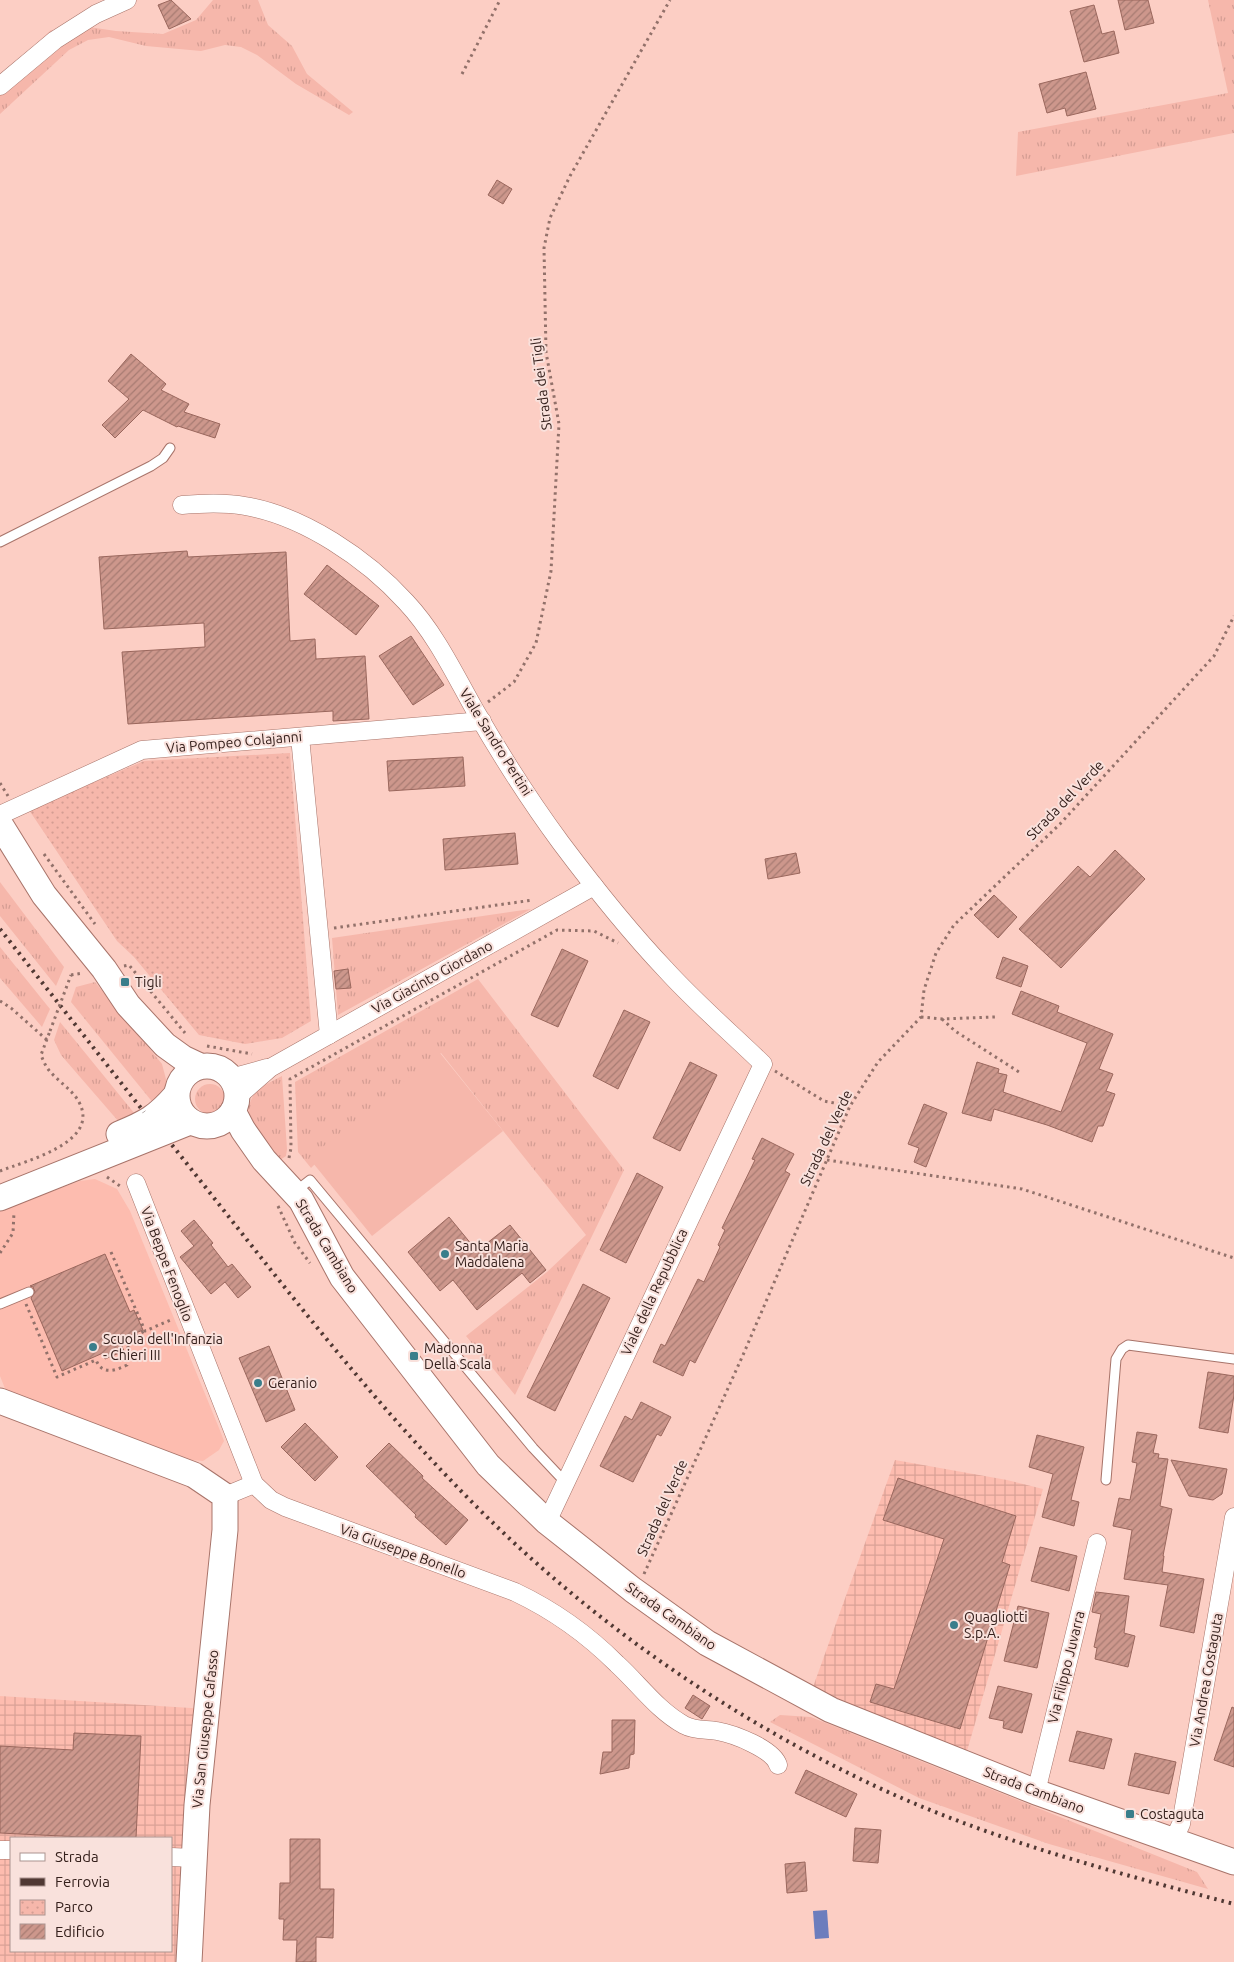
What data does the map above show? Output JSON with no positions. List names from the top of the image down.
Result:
{
  "streets": {
    "main road": ["Strada Cambiano", "Via San Giuseppe Cafasso"],
    "street": [
      "Via Pompeo Colajanni",
      "Viale Sandro Pertini",
      "Via Giacinto Giordano",
      "Via Beppe Fenoglio",
      "Viale della Repubblica",
      "Via Giuseppe Bonello",
      "Via Filippo Juvarra",
      "Via Andrea Costaguta"
    ],
    "path": ["Strada dei Tigli", "Strada del Verde"]
  },
  "crossings": [
    ["Strada dei Tigli", "Via Pompeo Colajanni"],
    ["Strada dei Tigli", "Viale Sandro Pertini"],
    ["Via Pompeo Colajanni", "Viale Sandro Pertini"],
    ["Viale Sandro Pertini", "Via Giacinto Giordano"],
    ["Viale Sandro Pertini", "Viale della Repubblica"],
    ["Strada del Verde", "Strada Cambiano"],
    ["Via Giacinto Giordano", "Strada Cambiano"],
    ["Strada Cambiano", "Viale della Repubblica"],
    ["Strada Cambiano", "Via Filippo Juvarra"],
    ["Strada Cambiano", "Via Andrea Costaguta"],
    ["Via Beppe Fenoglio", "Via Giuseppe Bonello"]
  ],
  "places": {
    "transit": ["Tigli", "Madonna Della Scala", "Costaguta"],
    "other": [
      "Santa Maria Maddalena",
      "Scuola dell'Infanzia - Chieri III",
      "Geranio",
      "Quagliotti S.p.A."
    ]
  },
  "legend": [
    "Strada",
    "Ferrovia",
    "Parco",
    "Edificio"
  ]
}
